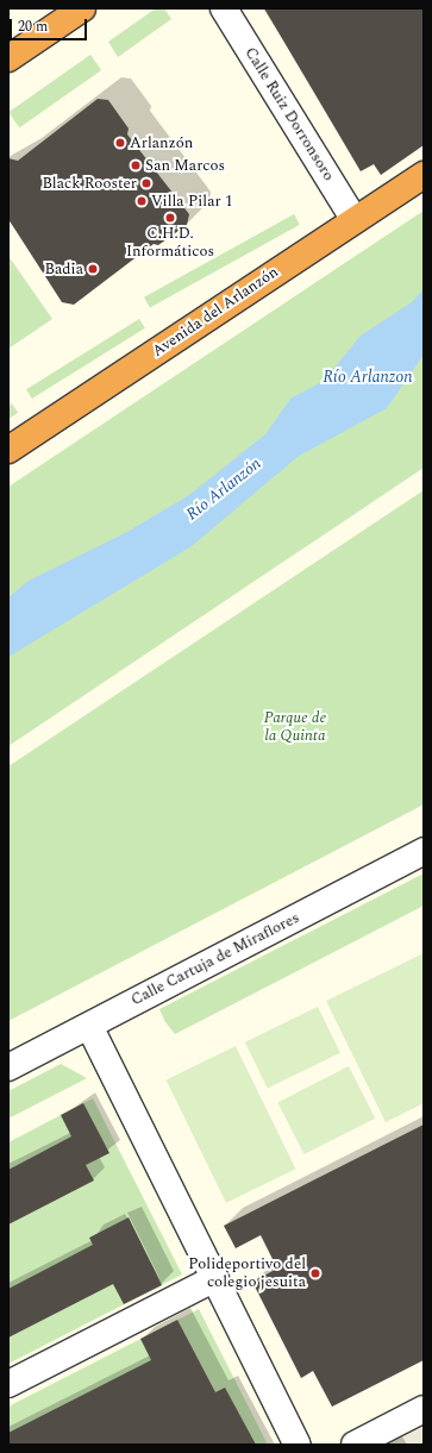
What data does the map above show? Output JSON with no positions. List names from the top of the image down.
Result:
{
  "streets": {
    "highway": ["Avenida del Arlanzón"],
    "street": ["Calle Ruiz Dorronsoro", "Calle Cartuja de Miraflores"]
  },
  "crossings": [
    ["Calle Ruiz Dorronsoro", "Avenida del Arlanzón"]
  ],
  "water": ["Río Arlanzon", "Río Arlanzón"],
  "parks": ["Parque de la Quinta"],
  "places": [
    "Arlanzón",
    "San Marcos",
    "Black Rooster",
    "Villa Pilar 1",
    "C.H.D. Informáticos",
    "Badia",
    "Polideportivo del colegio jesuita"
  ],
  "scale_bar": "20 m"
}
